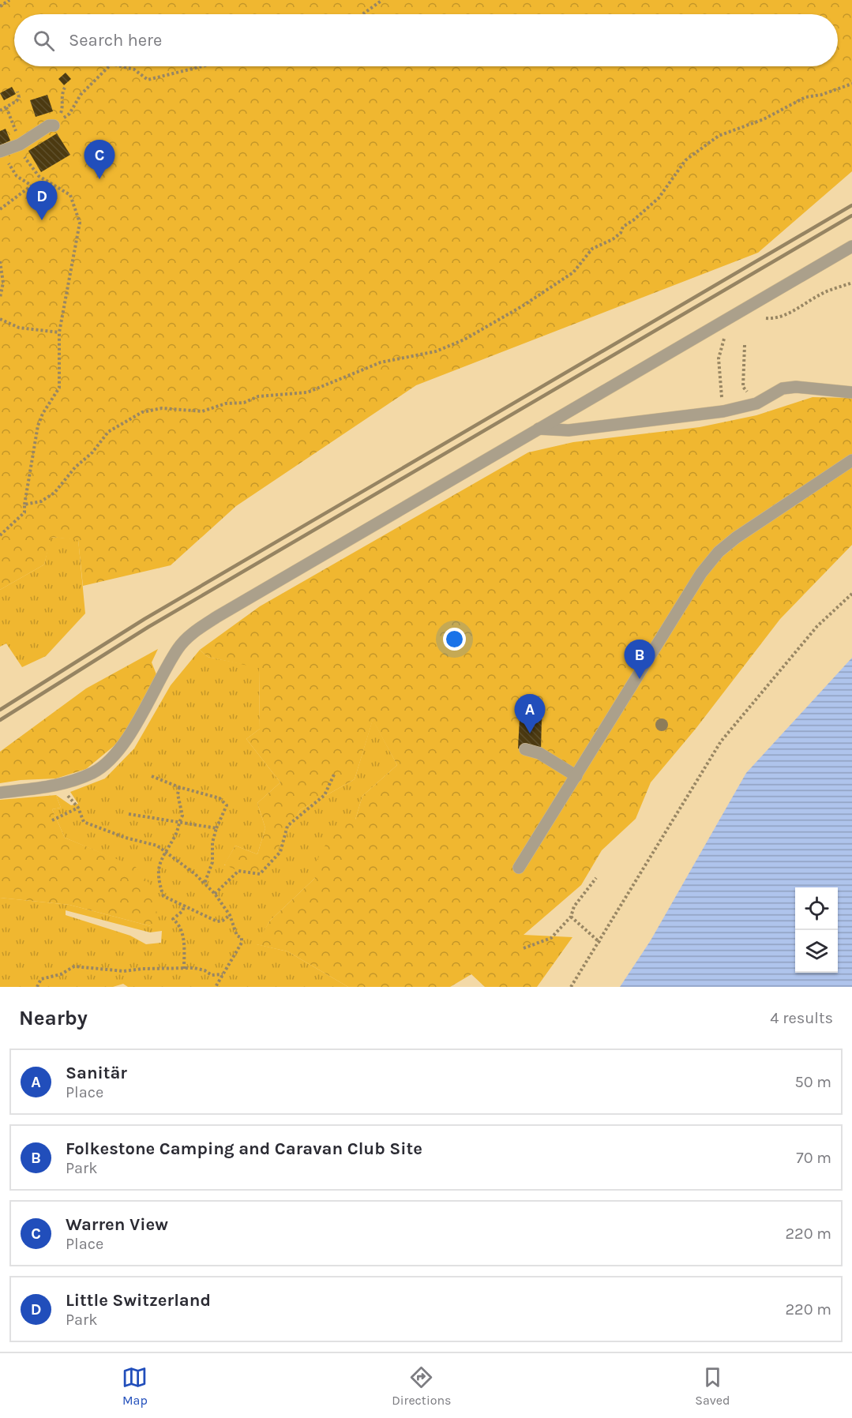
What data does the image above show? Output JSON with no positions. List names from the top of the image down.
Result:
{
  "page": {
    "search": "Search here",
    "pins": [
      "C",
      "D",
      "B",
      "A"
    ],
    "heading": ["Nearby", "4 results"],
    "list": [
      {
        "mark": "A",
        "name": "Sanitär",
        "note": "Place",
        "value": "50 m"
      },
      {
        "mark": "B",
        "name": "Folkestone Camping and Caravan Club Site",
        "note": "Park",
        "value": "70 m"
      },
      {
        "mark": "C",
        "name": "Warren View",
        "note": "Place",
        "value": "220 m"
      },
      {
        "mark": "D",
        "name": "Little Switzerland",
        "note": "Park",
        "value": "220 m"
      }
    ],
    "nav": ["Map", "Directions", "Saved"]
  }
}
